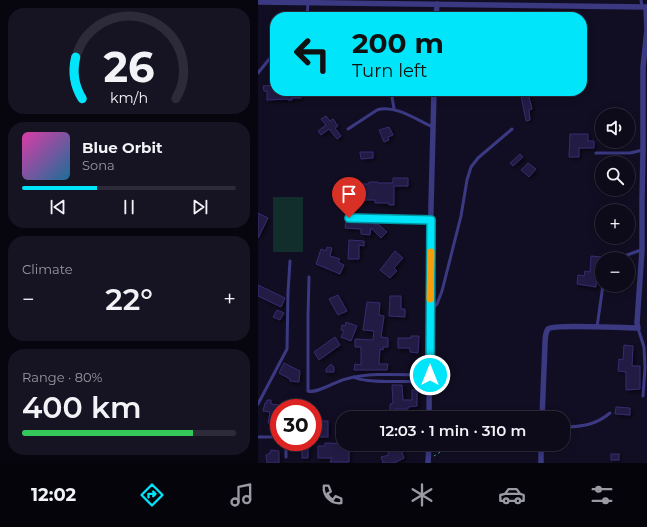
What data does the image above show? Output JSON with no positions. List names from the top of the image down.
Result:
{
  "page": {
    "turn": ["200 m", "Turn left"],
    "map_buttons": ["+", "−"],
    "song": ["Blue Orbit", "Sona"],
    "tile": [
      "Climate",
      ["Range · 80%", "400 km"]
    ],
    "heat": ["−", "22°", "+"],
    "limit": "30",
    "trip": "12:03 · 1 min · 310 m",
    "tabs": "12:02",
    "gauge": ["26", "km/h"]
  }
}
